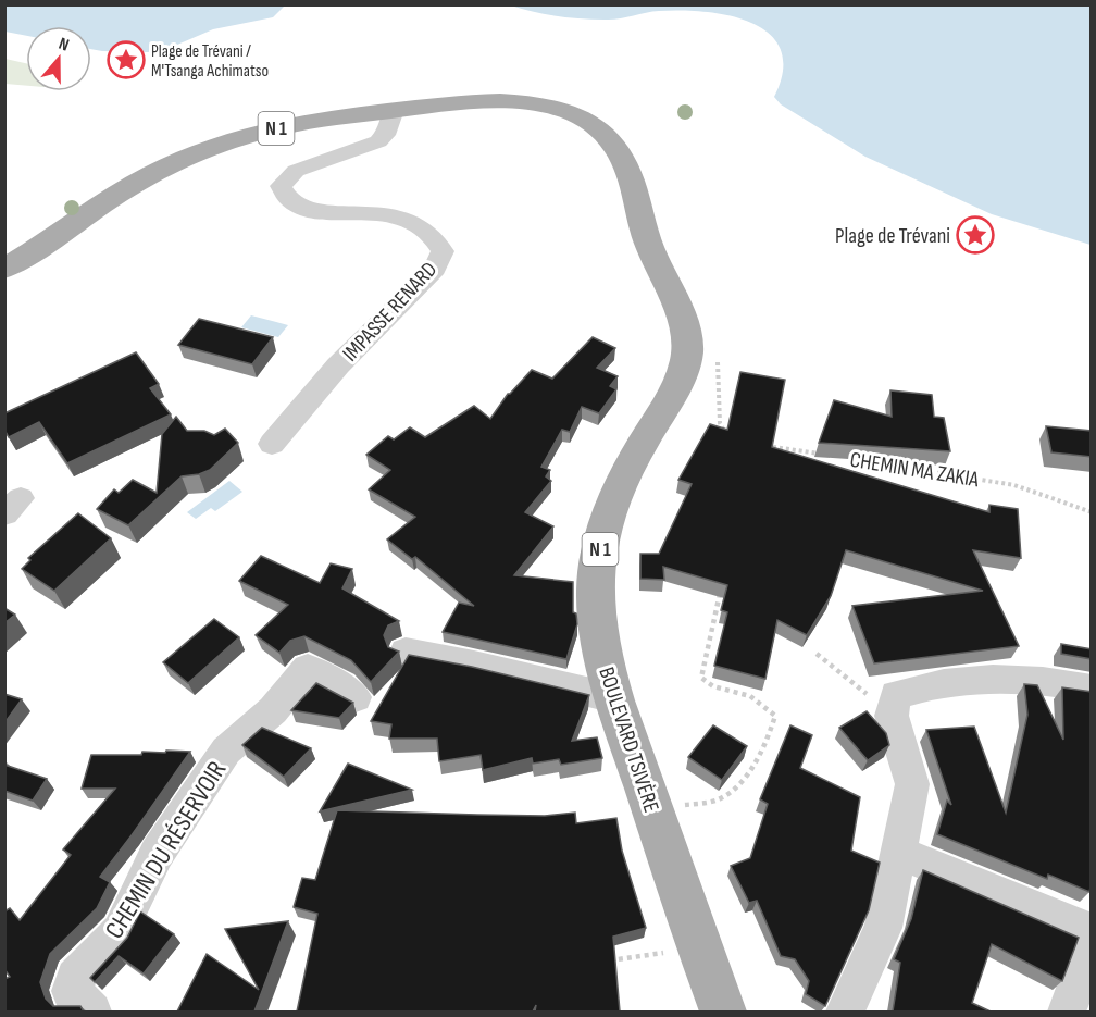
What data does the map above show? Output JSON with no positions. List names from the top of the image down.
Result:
{
  "streets": {
    "main road": ["N 1", "BOULEVARD TSIVÈRE"],
    "street": ["IMPASSE RENARD", "CHEMIN DU RÉSERVOIR"],
    "path": ["CHEMIN MA ZAKIA"]
  },
  "crossings": [
    ["N 1", "IMPASSE RENARD"],
    ["N 1", "BOULEVARD TSIVÈRE"],
    ["IMPASSE RENARD", "BOULEVARD TSIVÈRE"]
  ],
  "places": {
    "place": ["Plage de Trévani / M'Tsanga Achimatso", "Plage de Trévani"]
  },
  "north": "top"
}
